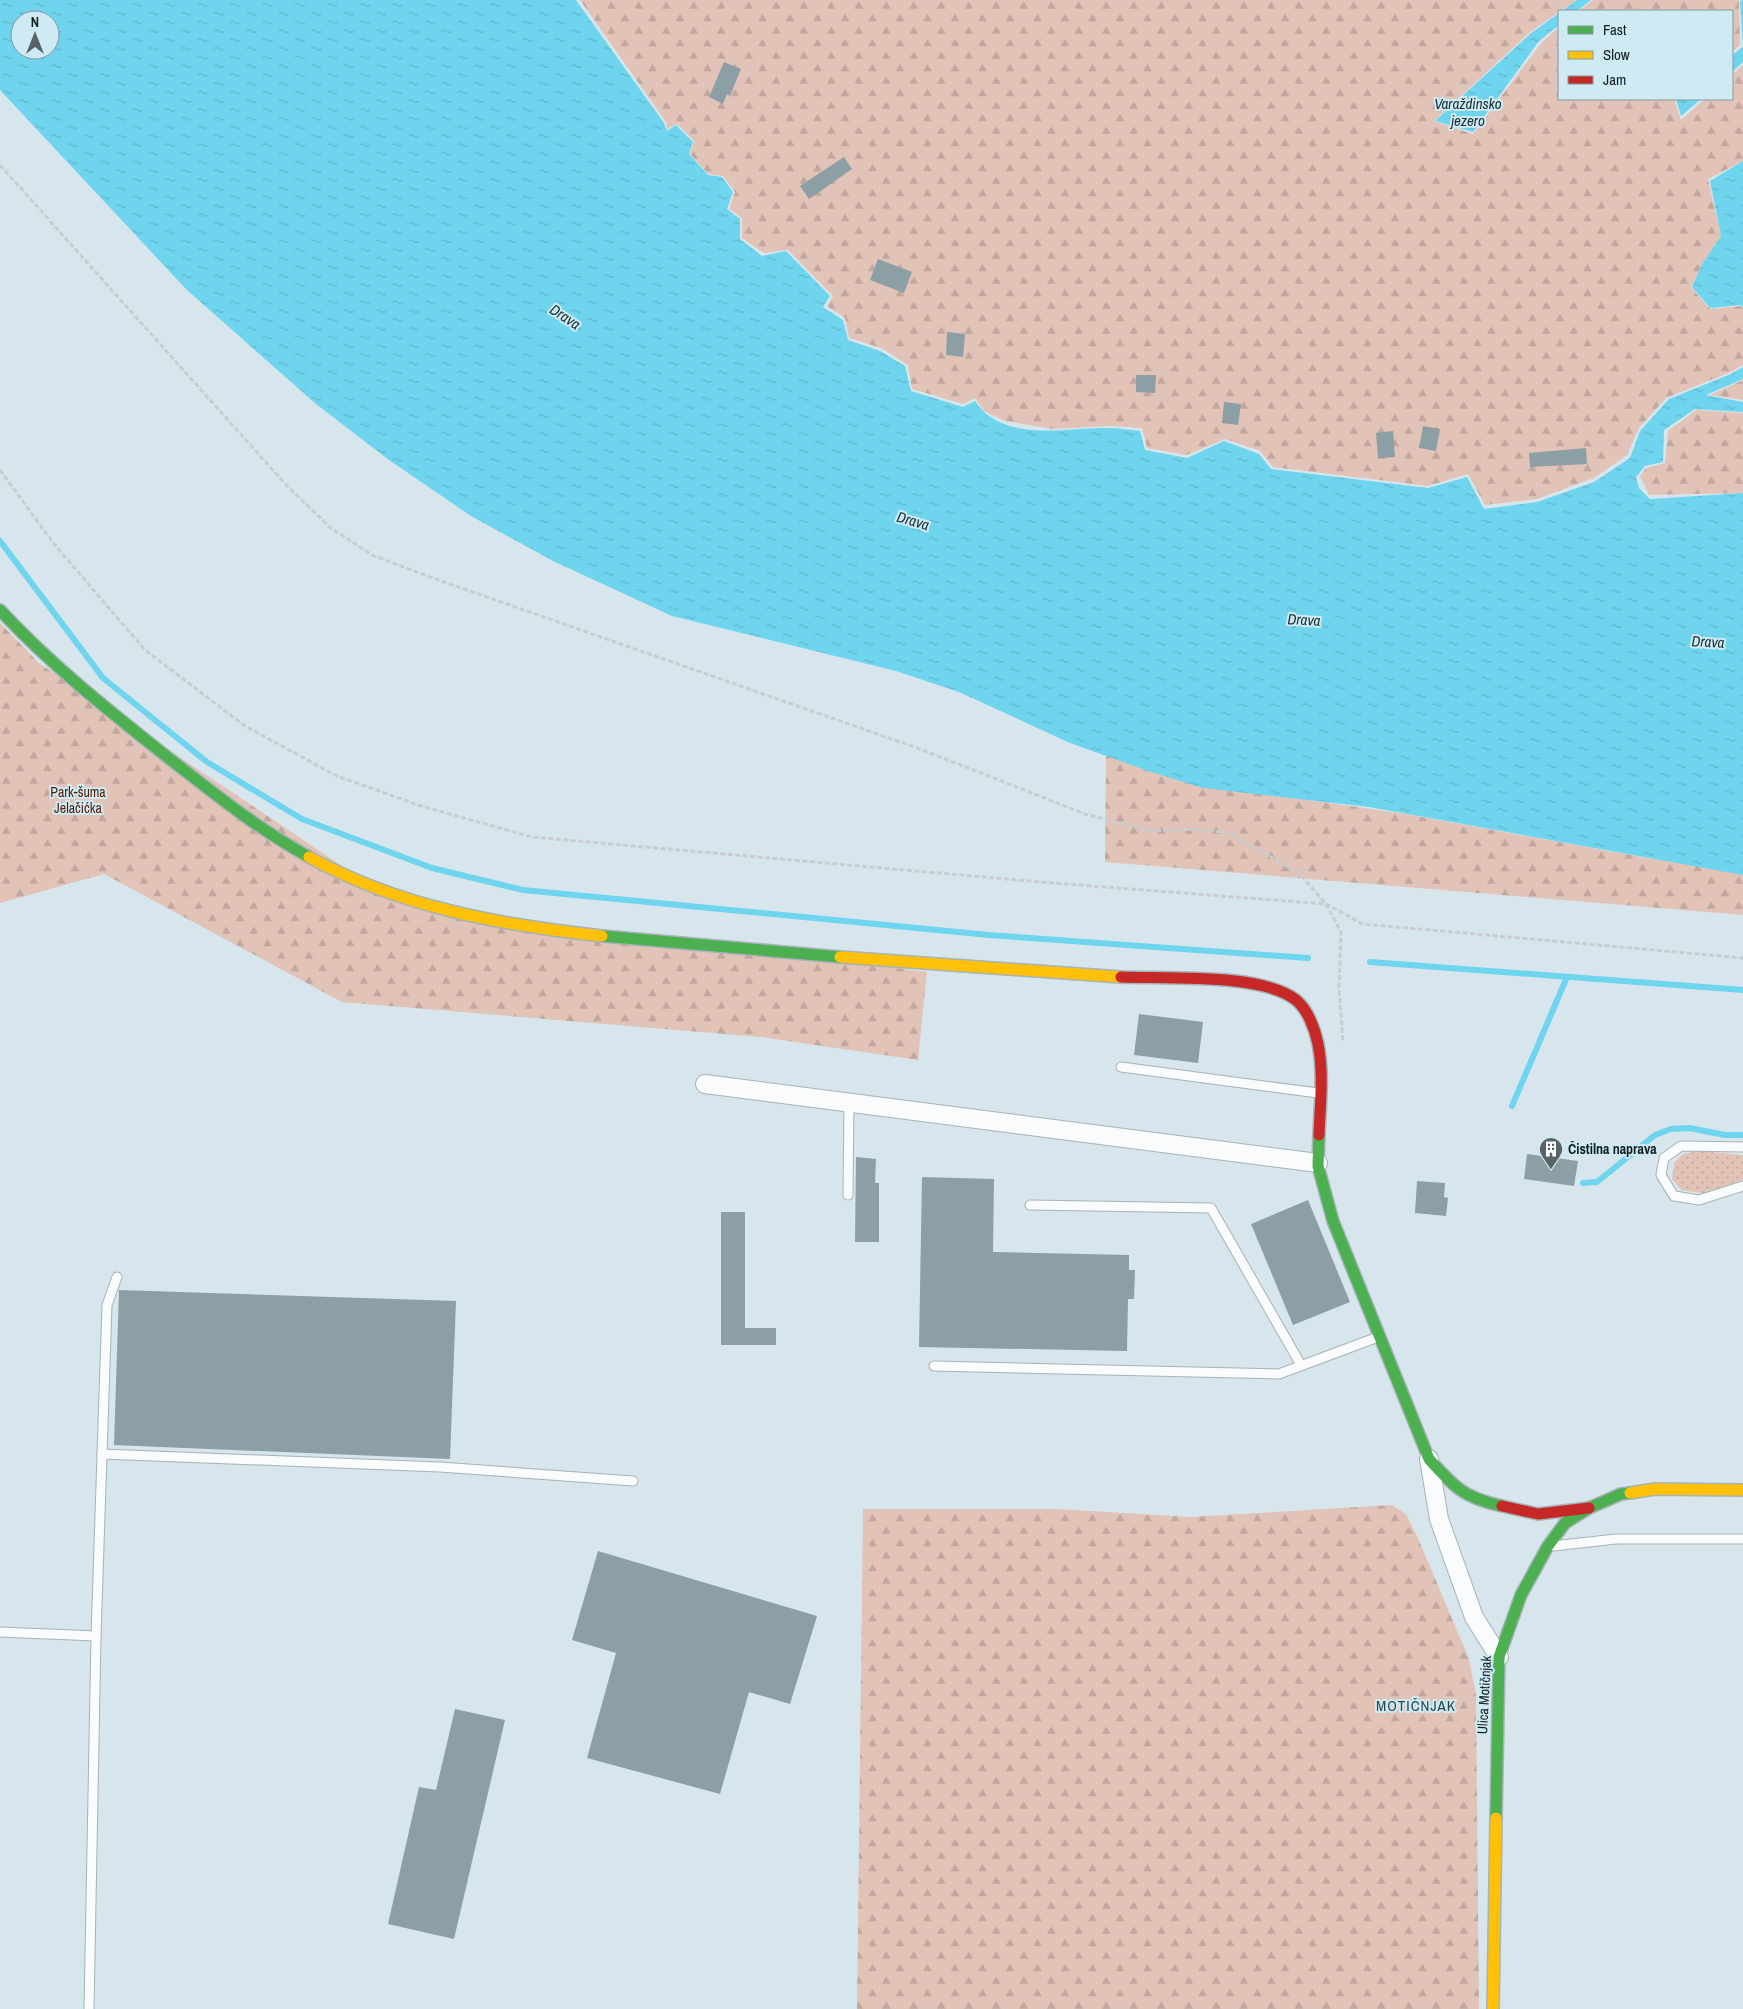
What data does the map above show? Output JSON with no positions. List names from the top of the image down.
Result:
{
  "streets": {
    "street": ["Ulica Motičnjak"]
  },
  "districts": ["MOTIČNJAK"],
  "water": ["Varaždinsko jezero", "Drava"],
  "parks": ["Park-šuma Jelačićka"],
  "places": {
    "building": ["Čistilna naprava"]
  },
  "legend": ["Fast", "Slow", "Jam"],
  "north": "top"
}
